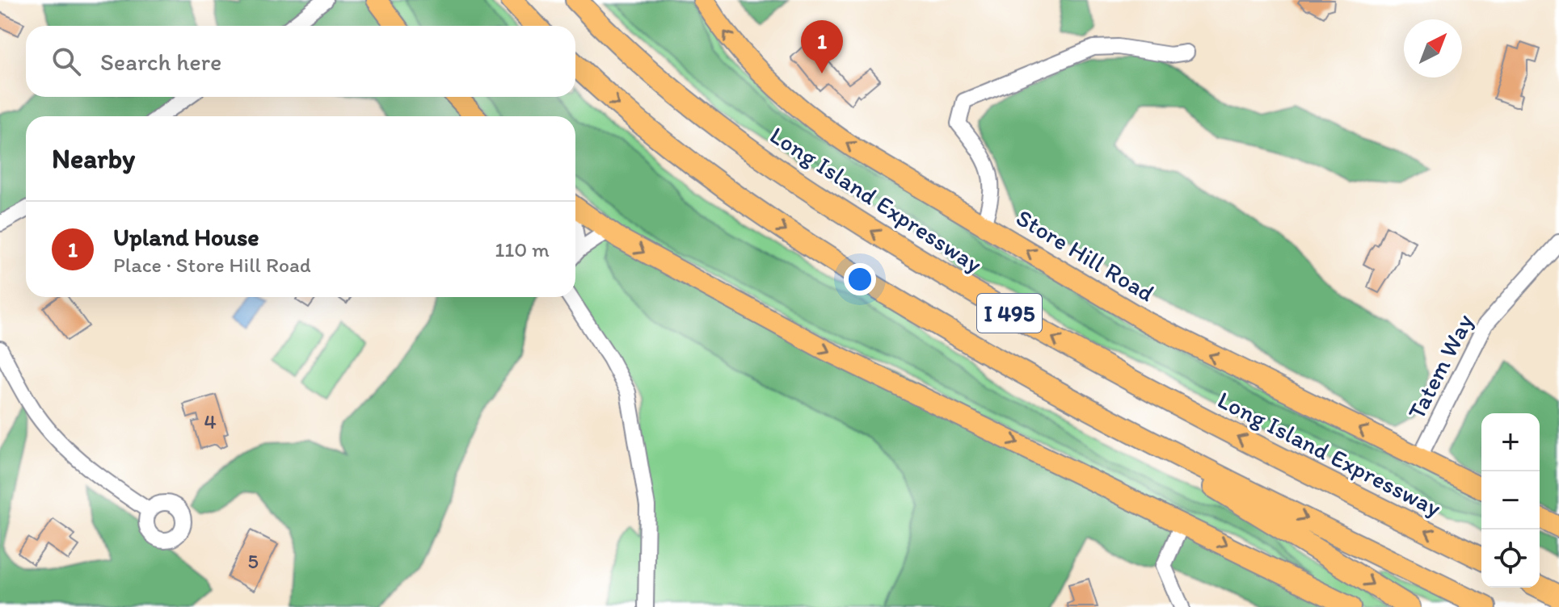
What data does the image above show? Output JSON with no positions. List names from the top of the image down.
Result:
{
  "streets": {
    "highway": ["Long Island Expressway", "I 495"],
    "main road": ["Store Hill Road"],
    "street": ["Tatem Way"]
  },
  "crossings": [
    ["Store Hill Road", "Tatem Way"]
  ],
  "house_numbers": ["4", "5"],
  "north": "top right",
  "page": {
    "pins": "1",
    "search": "Search here",
    "heading": "Nearby",
    "list": [
      {
        "mark": "1",
        "name": "Upland House",
        "note": "Place · Store Hill Road",
        "value": "110 m"
      }
    ],
    "map_buttons": ["+", "−"]
  }
}
